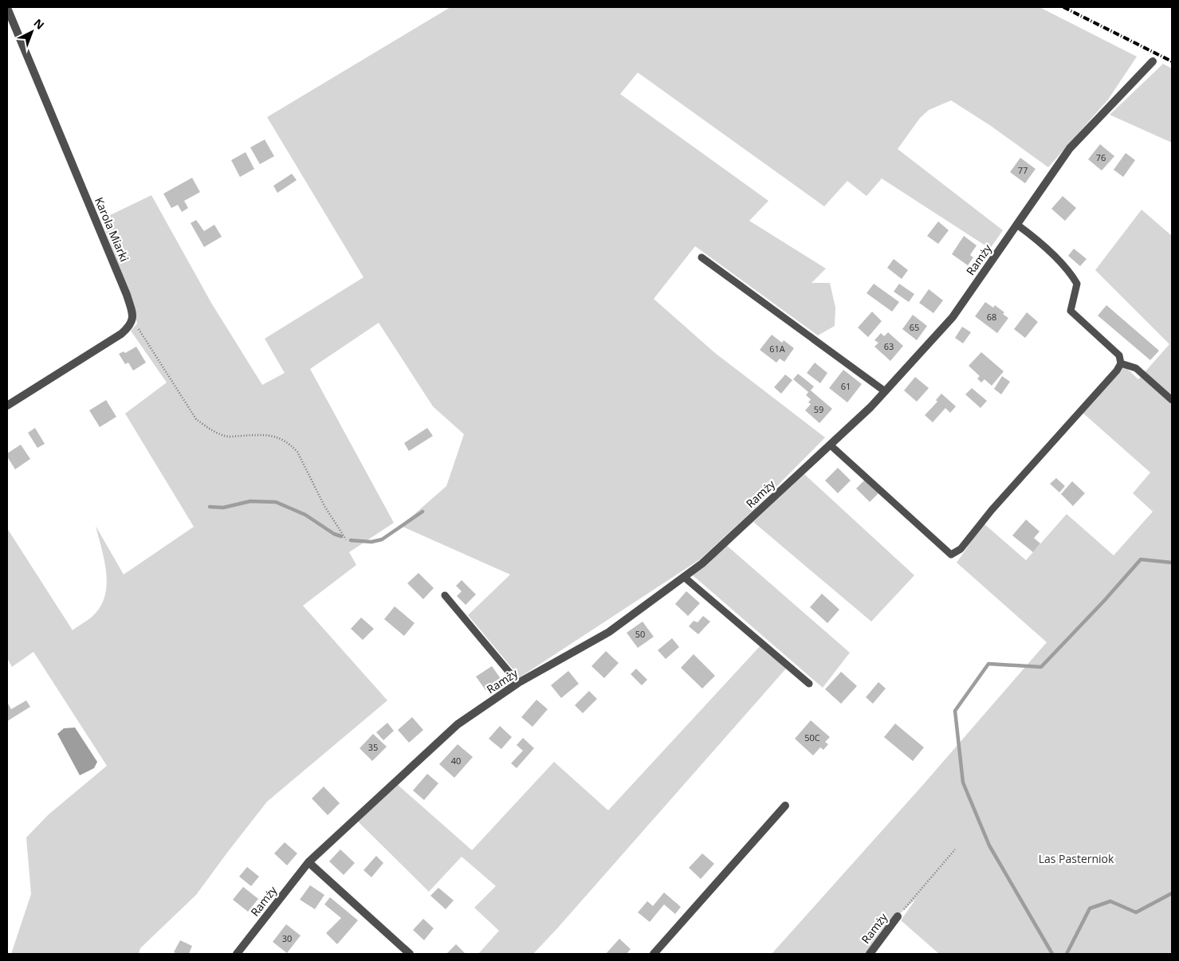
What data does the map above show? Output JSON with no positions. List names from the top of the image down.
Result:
{
  "streets": {
    "street": ["Karola Miarki", "Ramży"]
  },
  "parks": ["Las Pasterniok"],
  "house_numbers": [
    "76",
    "77",
    "68",
    "65",
    "63",
    "61A",
    "61",
    "59",
    "50",
    "50C",
    "35",
    "40",
    "30"
  ],
  "north": "top right"
}
